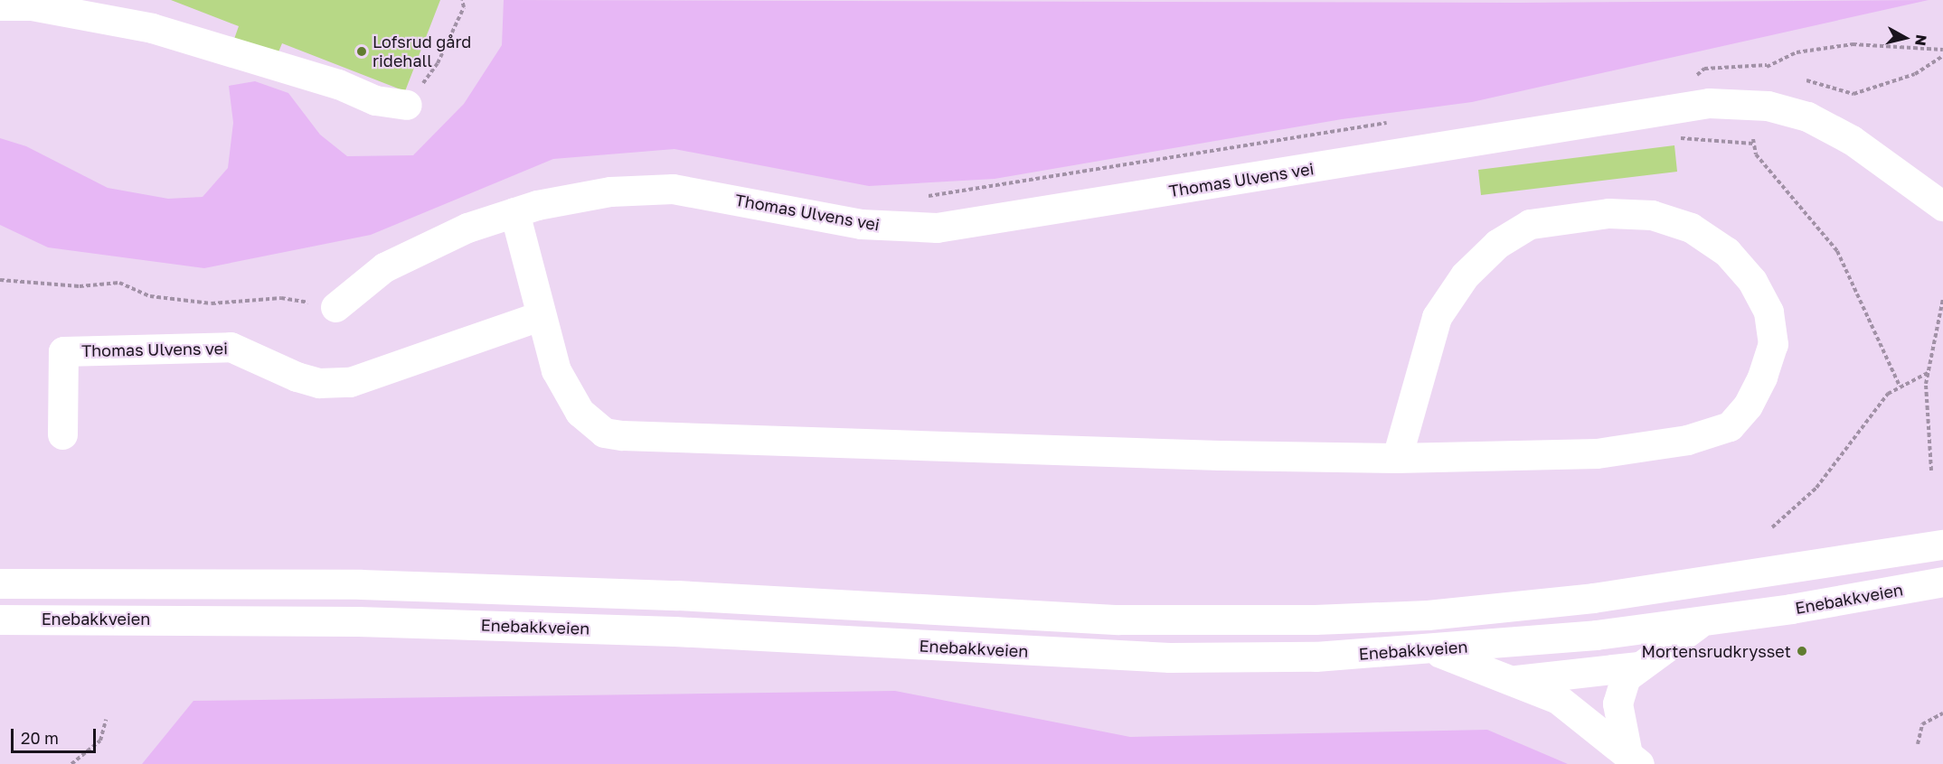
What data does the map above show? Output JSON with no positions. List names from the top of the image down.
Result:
{
  "streets": {
    "main road": ["Thomas Ulvens vei", "Enebakkveien"]
  },
  "places": ["Lofsrud gård ridehall", "Mortensrudkrysset"],
  "scale_bar": "20 m",
  "north": "right"
}
